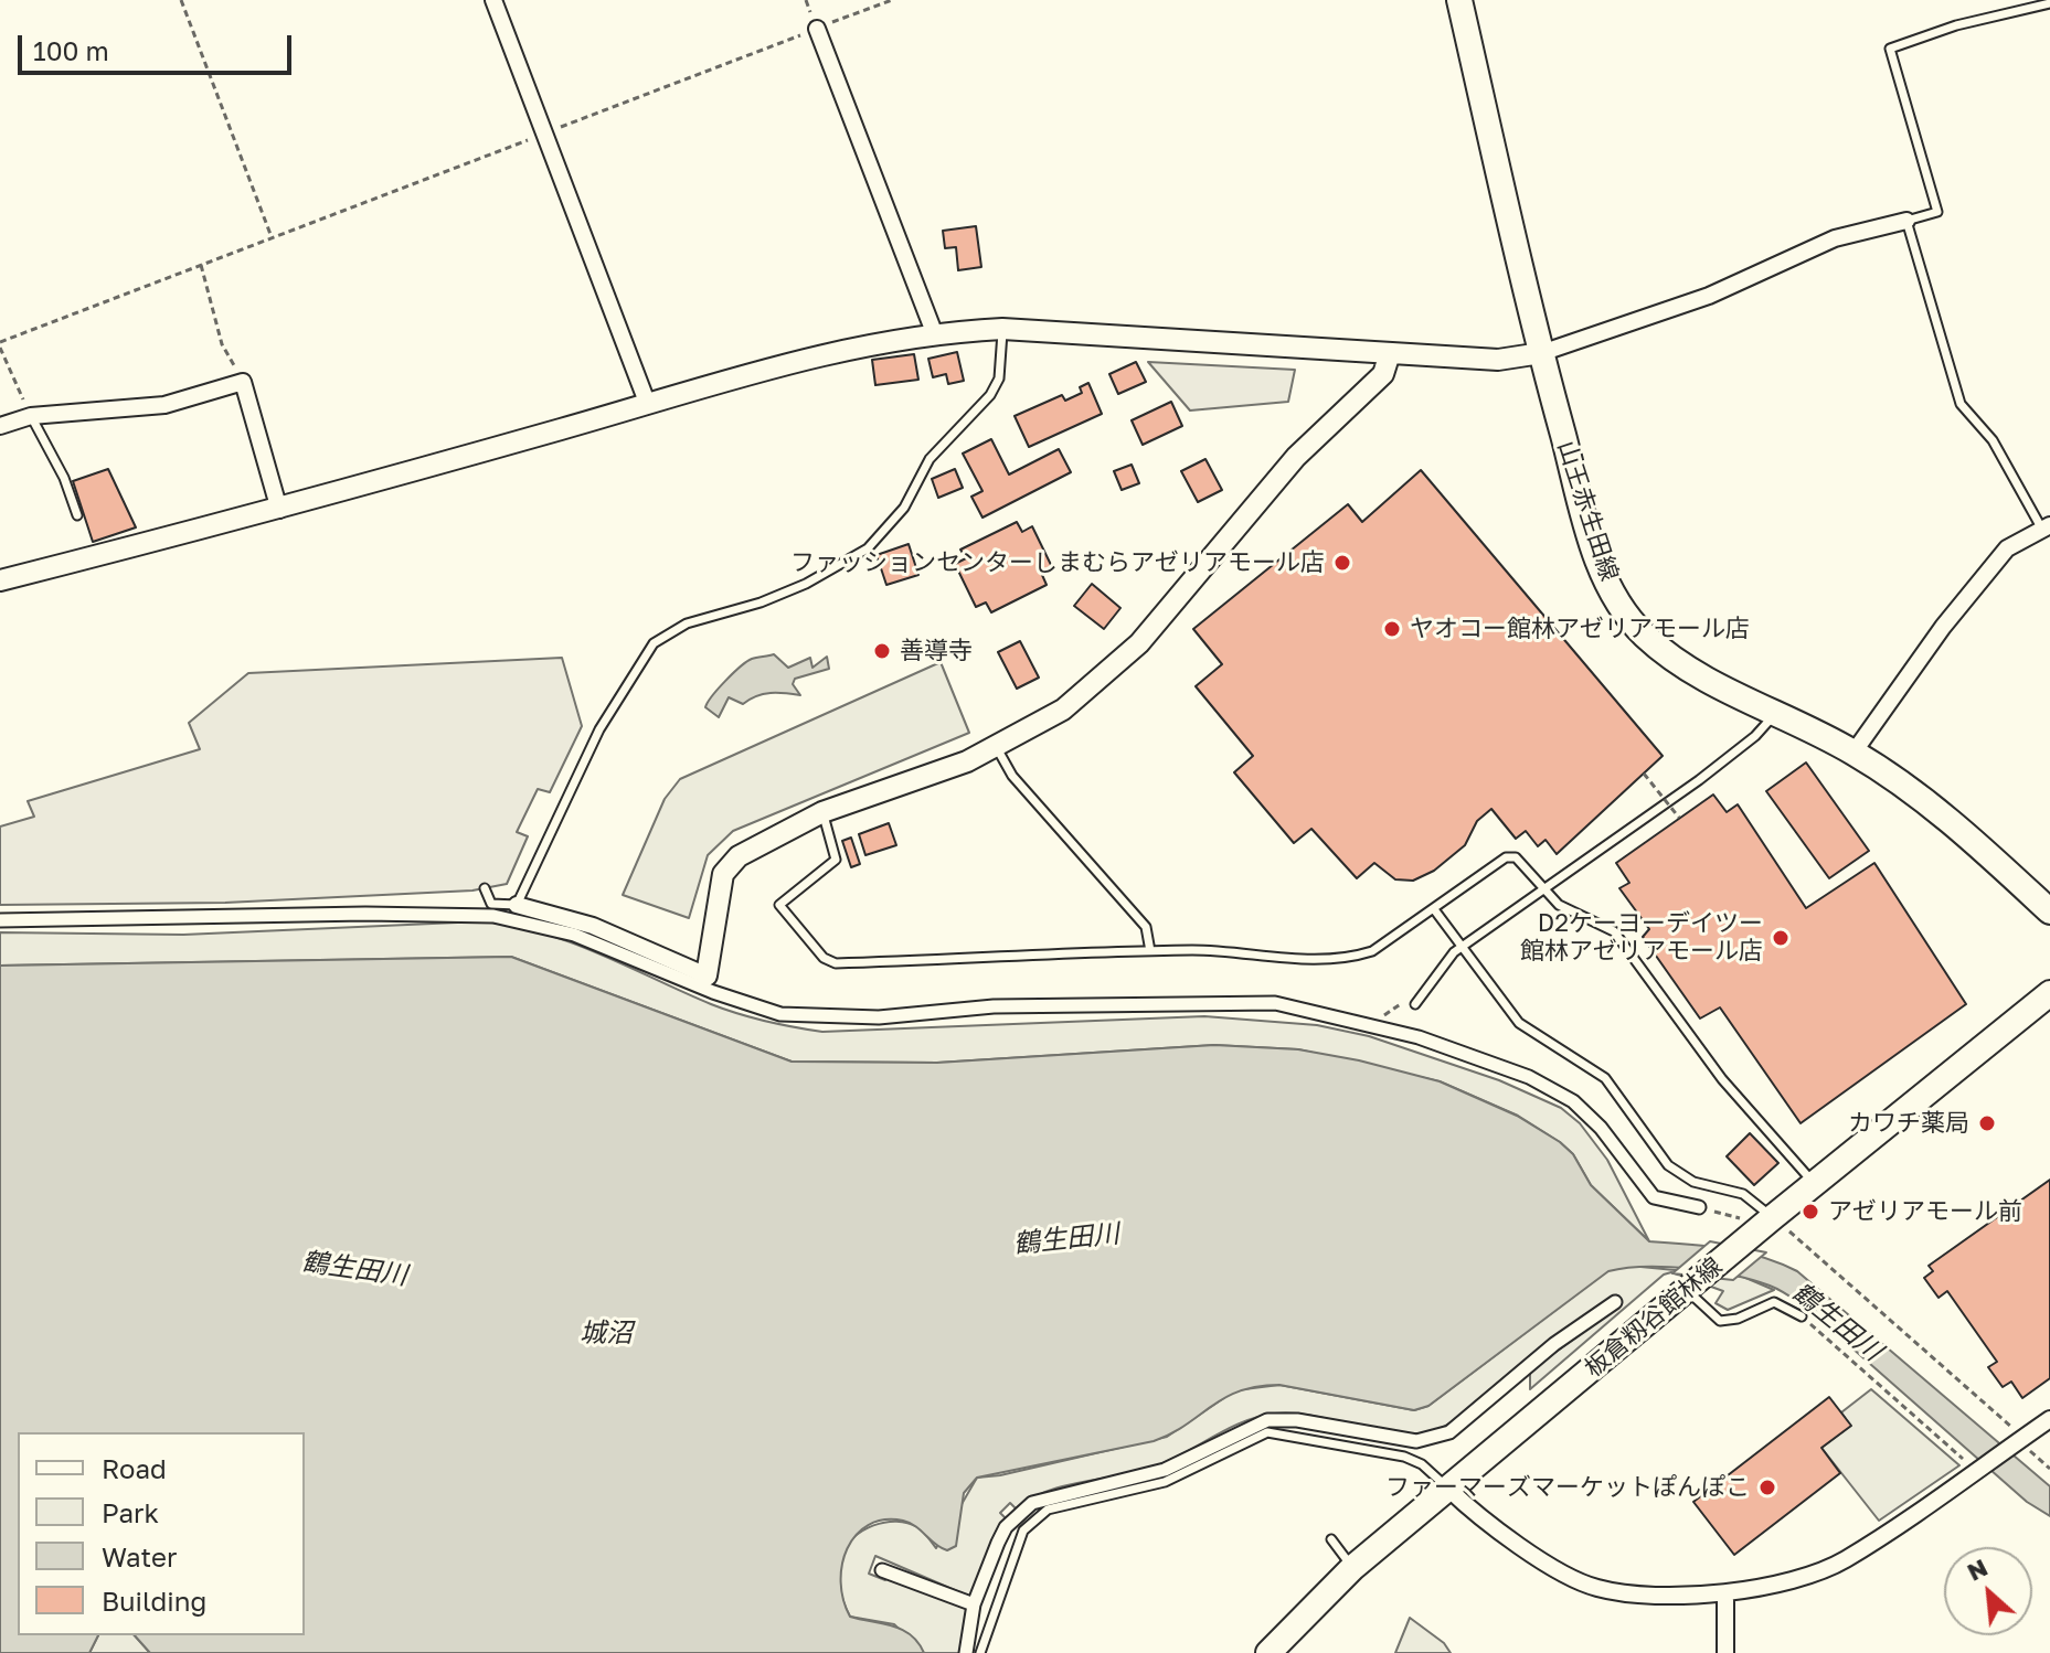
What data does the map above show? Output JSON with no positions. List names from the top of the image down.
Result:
{
  "streets": {
    "main road": ["山王赤生田線", "板倉籾谷館林線"]
  },
  "water": ["鶴生田川", "城沼"],
  "places": [
    "ファッションセンターしまむらアゼリアモール店",
    "ヤオコー館林アゼリアモール店",
    "善導寺",
    "D2ケーヨーデイツー 館林アゼリアモール店",
    "カワチ薬局",
    "アゼリアモール前",
    "ファーマーズマーケットぽんぽこ"
  ],
  "legend": [
    "Road",
    "Park",
    "Water",
    "Building"
  ],
  "scale_bar": "100 m",
  "north": "top left"
}
